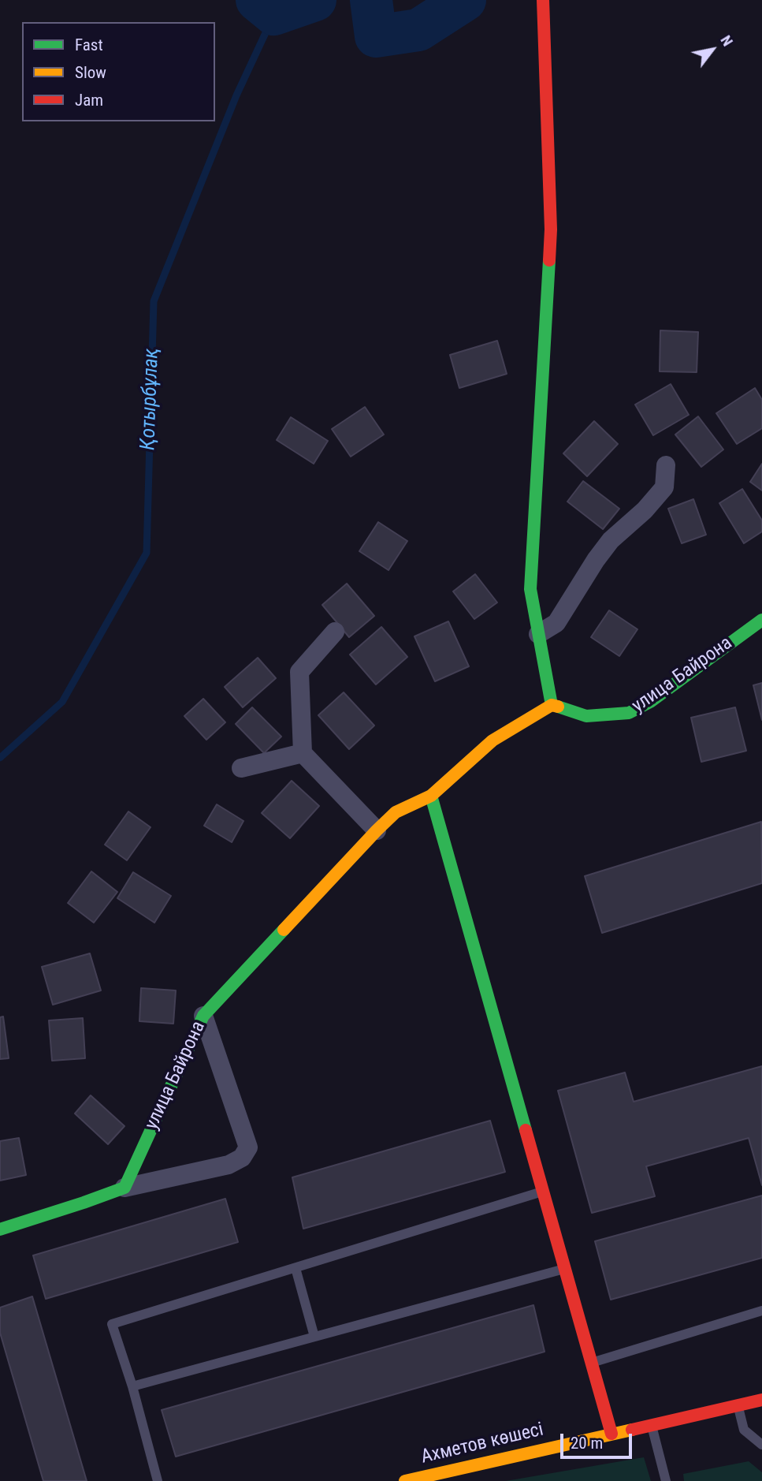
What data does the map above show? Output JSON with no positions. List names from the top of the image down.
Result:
{
  "streets": {
    "street": ["улица Байрона", "Ахметов көшесі"]
  },
  "water": ["Қотырбұлақ"],
  "legend": ["Fast", "Slow", "Jam"],
  "scale_bar": "20 m",
  "north": "top right"
}
